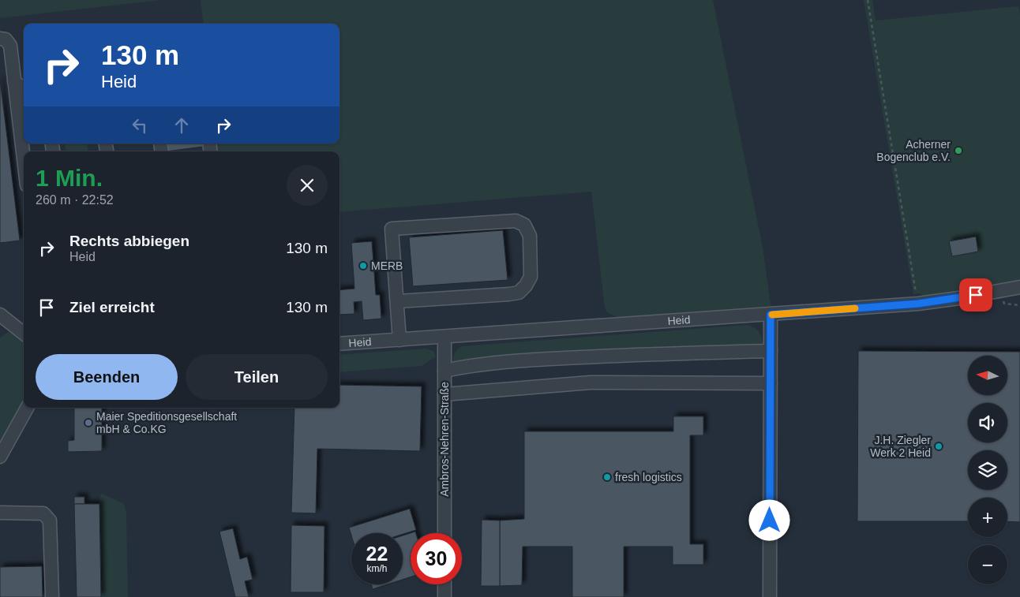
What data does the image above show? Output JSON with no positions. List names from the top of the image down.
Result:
{
  "streets": {
    "street": ["Heid", "Ambros-Nehren-Straße"]
  },
  "crossings": [
    ["Heid", "Ambros-Nehren-Straße"]
  ],
  "places": [
    "Acherner Bogenclub e.V.",
    "MERB",
    "Maier Speditionsgesellschaft mbH & Co.KG",
    "J.H. Ziegler Werk 2 Heid",
    "fresh logistics"
  ],
  "north": "left",
  "page": {
    "turn": ["130 m", "Heid"],
    "heading": ["1 Min.", "260 m · 22:52"],
    "list": [
      {
        "name": "Rechts abbiegen",
        "note": "Heid",
        "value": "130 m"
      },
      {
        "name": "Ziel erreicht",
        "value": "130 m"
      }
    ],
    "buttons": ["Beenden", "Teilen"],
    "map_buttons": ["+", "−"],
    "speed": "22 km/h",
    "limit": "30"
  }
}
